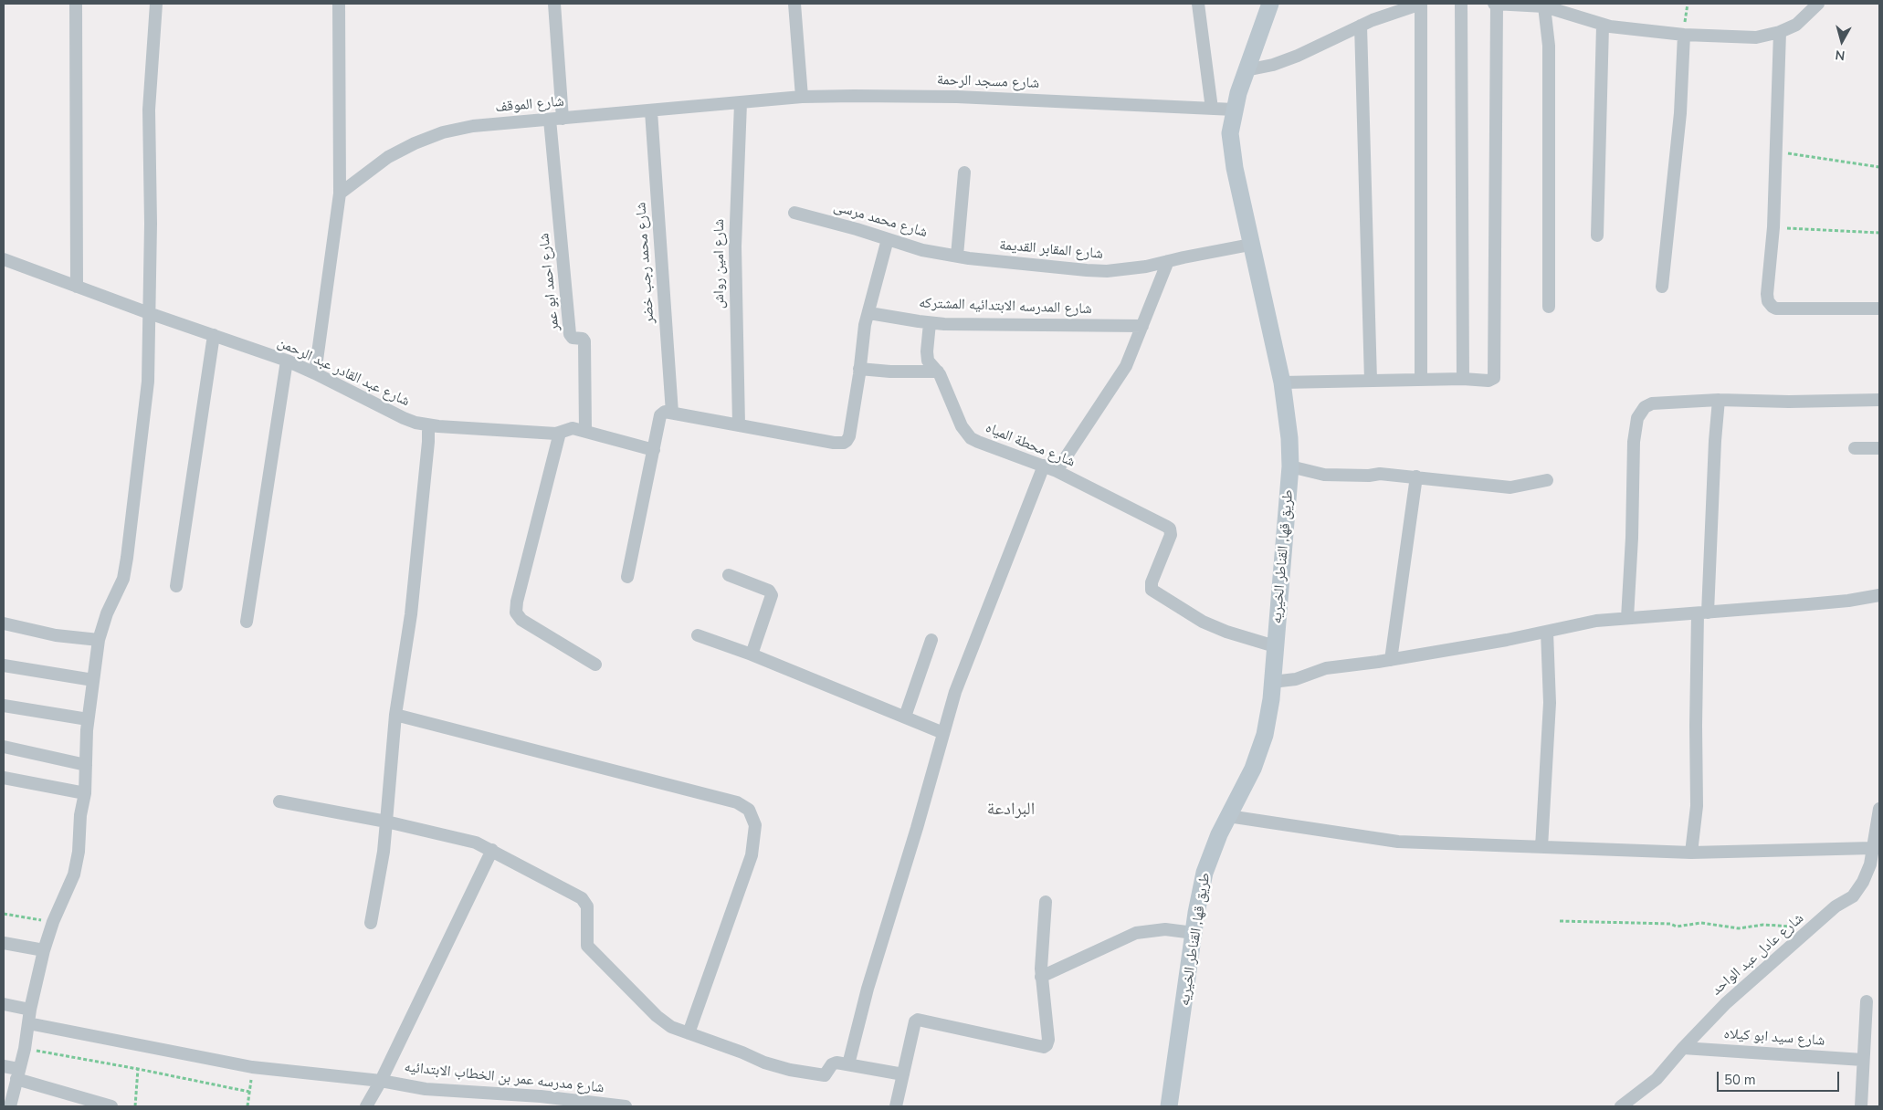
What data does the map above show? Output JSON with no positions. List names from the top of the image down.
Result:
{
  "streets": {
    "street": [
      "شارع مسجد الرحمة",
      "شارع الموقف",
      "شارع محمد مرسى",
      "شارع المقابر القديمة",
      "شارع محمد رجب خضر",
      "شارع امين رواش",
      "شارع احمد ابو عمر",
      "شارع المدرسه الابتدائيه المشتركه",
      "شارع عبد القادر عبد الرحمن",
      "شارع محطة المياه",
      "طريق قها, القناطر الخيريه",
      "شارع عادل عبد الواحد",
      "شارع سيد ابو كيلاه",
      "شارع مدرسه عمر بن الخطاب الابتدائيه"
    ]
  },
  "crossings": [
    ["شارع مسجد الرحمة", "شارع الموقف"],
    ["شارع مسجد الرحمة", "شارع امين رواش"],
    ["شارع مسجد الرحمة", "طريق قها, القناطر الخيريه"],
    ["شارع الموقف", "شارع محمد رجب خضر"],
    ["شارع الموقف", "شارع امين رواش"],
    ["شارع الموقف", "شارع احمد ابو عمر"],
    ["شارع محمد مرسى", "شارع المقابر القديمة"],
    ["شارع المقابر القديمة", "طريق قها, القناطر الخيريه"],
    ["شارع احمد ابو عمر", "شارع عبد القادر عبد الرحمن"],
    ["شارع المدرسه الابتدائيه المشتركه", "شارع محطة المياه"],
    ["شارع محطة المياه", "طريق قها, القناطر الخيريه"],
    ["شارع عادل عبد الواحد", "شارع سيد ابو كيلاه"]
  ],
  "districts": ["البرادعة"],
  "scale_bar": "50 m",
  "north": "bottom"
}
